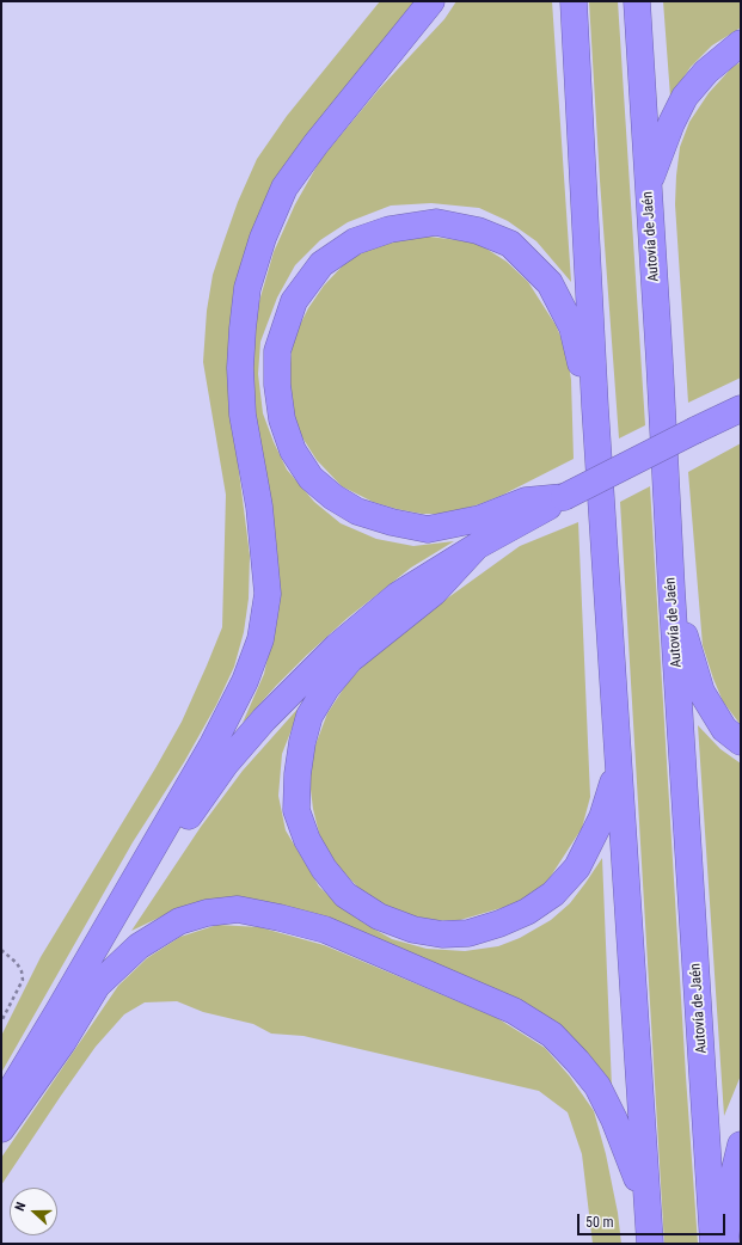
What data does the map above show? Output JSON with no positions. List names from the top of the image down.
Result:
{
  "streets": {
    "highway": ["Autovía de Jaén"]
  },
  "scale_bar": "50 m",
  "north": "left"
}
